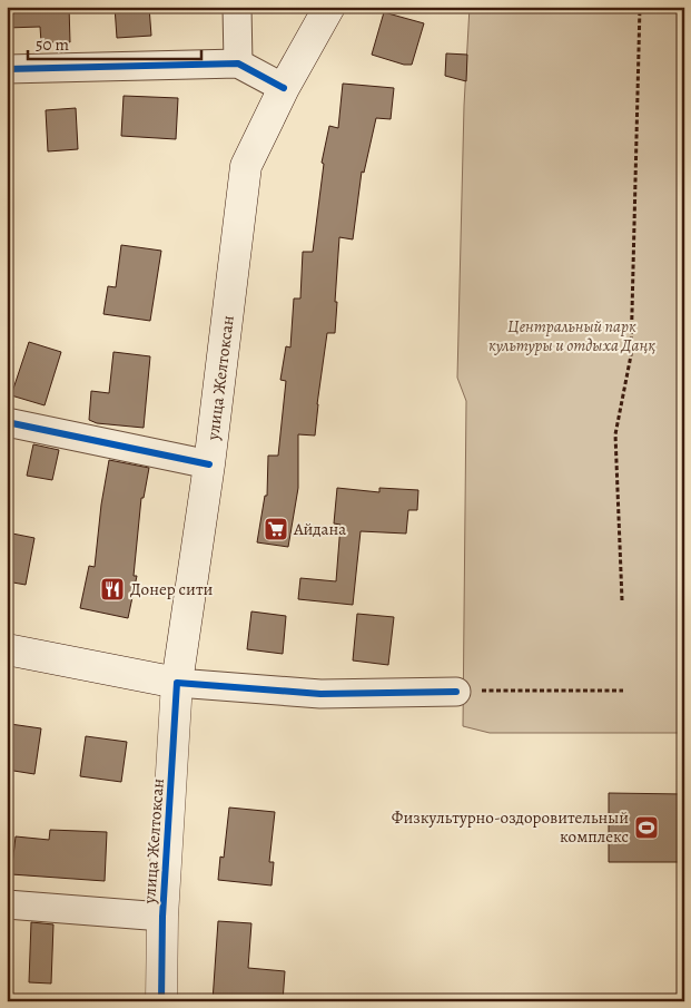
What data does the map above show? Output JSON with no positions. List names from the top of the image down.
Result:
{
  "streets": {
    "main road": ["улица Желтоксан"]
  },
  "parks": ["Центральный парк культуры и отдыха Даңқ"],
  "places": {
    "supermarket": ["Айдана"],
    "restaurant": ["Донер сити"],
    "sports": ["Физкультурно-оздоровительный комплекс"]
  },
  "scale_bar": "50 m"
}
